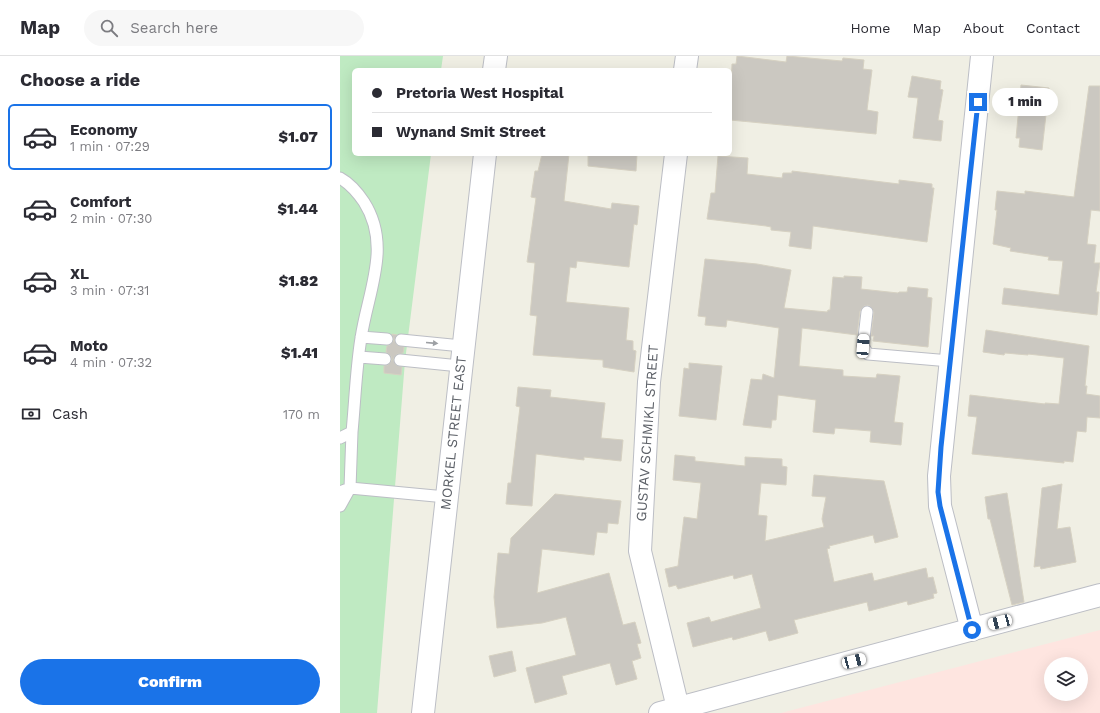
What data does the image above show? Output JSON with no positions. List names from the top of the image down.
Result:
{
  "streets": {
    "street": ["MORKEL STREET EAST", "GUSTAV SCHMIKL STREET"]
  },
  "page": {
    "header": "Map",
    "search": "Search here",
    "nav": [
      "Home",
      "Map",
      "About",
      "Contact"
    ],
    "heading": "Choose a ride",
    "banner": ["Pretoria West Hospital", "Wynand Smit Street"],
    "bubble": "1 min",
    "list": [
      {
        "name": "Economy",
        "note": "1 min · 07:29",
        "value": "$1.07"
      },
      {
        "name": "Comfort",
        "note": "2 min · 07:30",
        "value": "$1.44"
      },
      {
        "name": "XL",
        "note": "3 min · 07:31",
        "value": "$1.82"
      },
      {
        "name": "Moto",
        "note": "4 min · 07:32",
        "value": "$1.41"
      }
    ],
    "pay": ["Cash", "170 m"],
    "buttons": "Confirm"
  }
}
